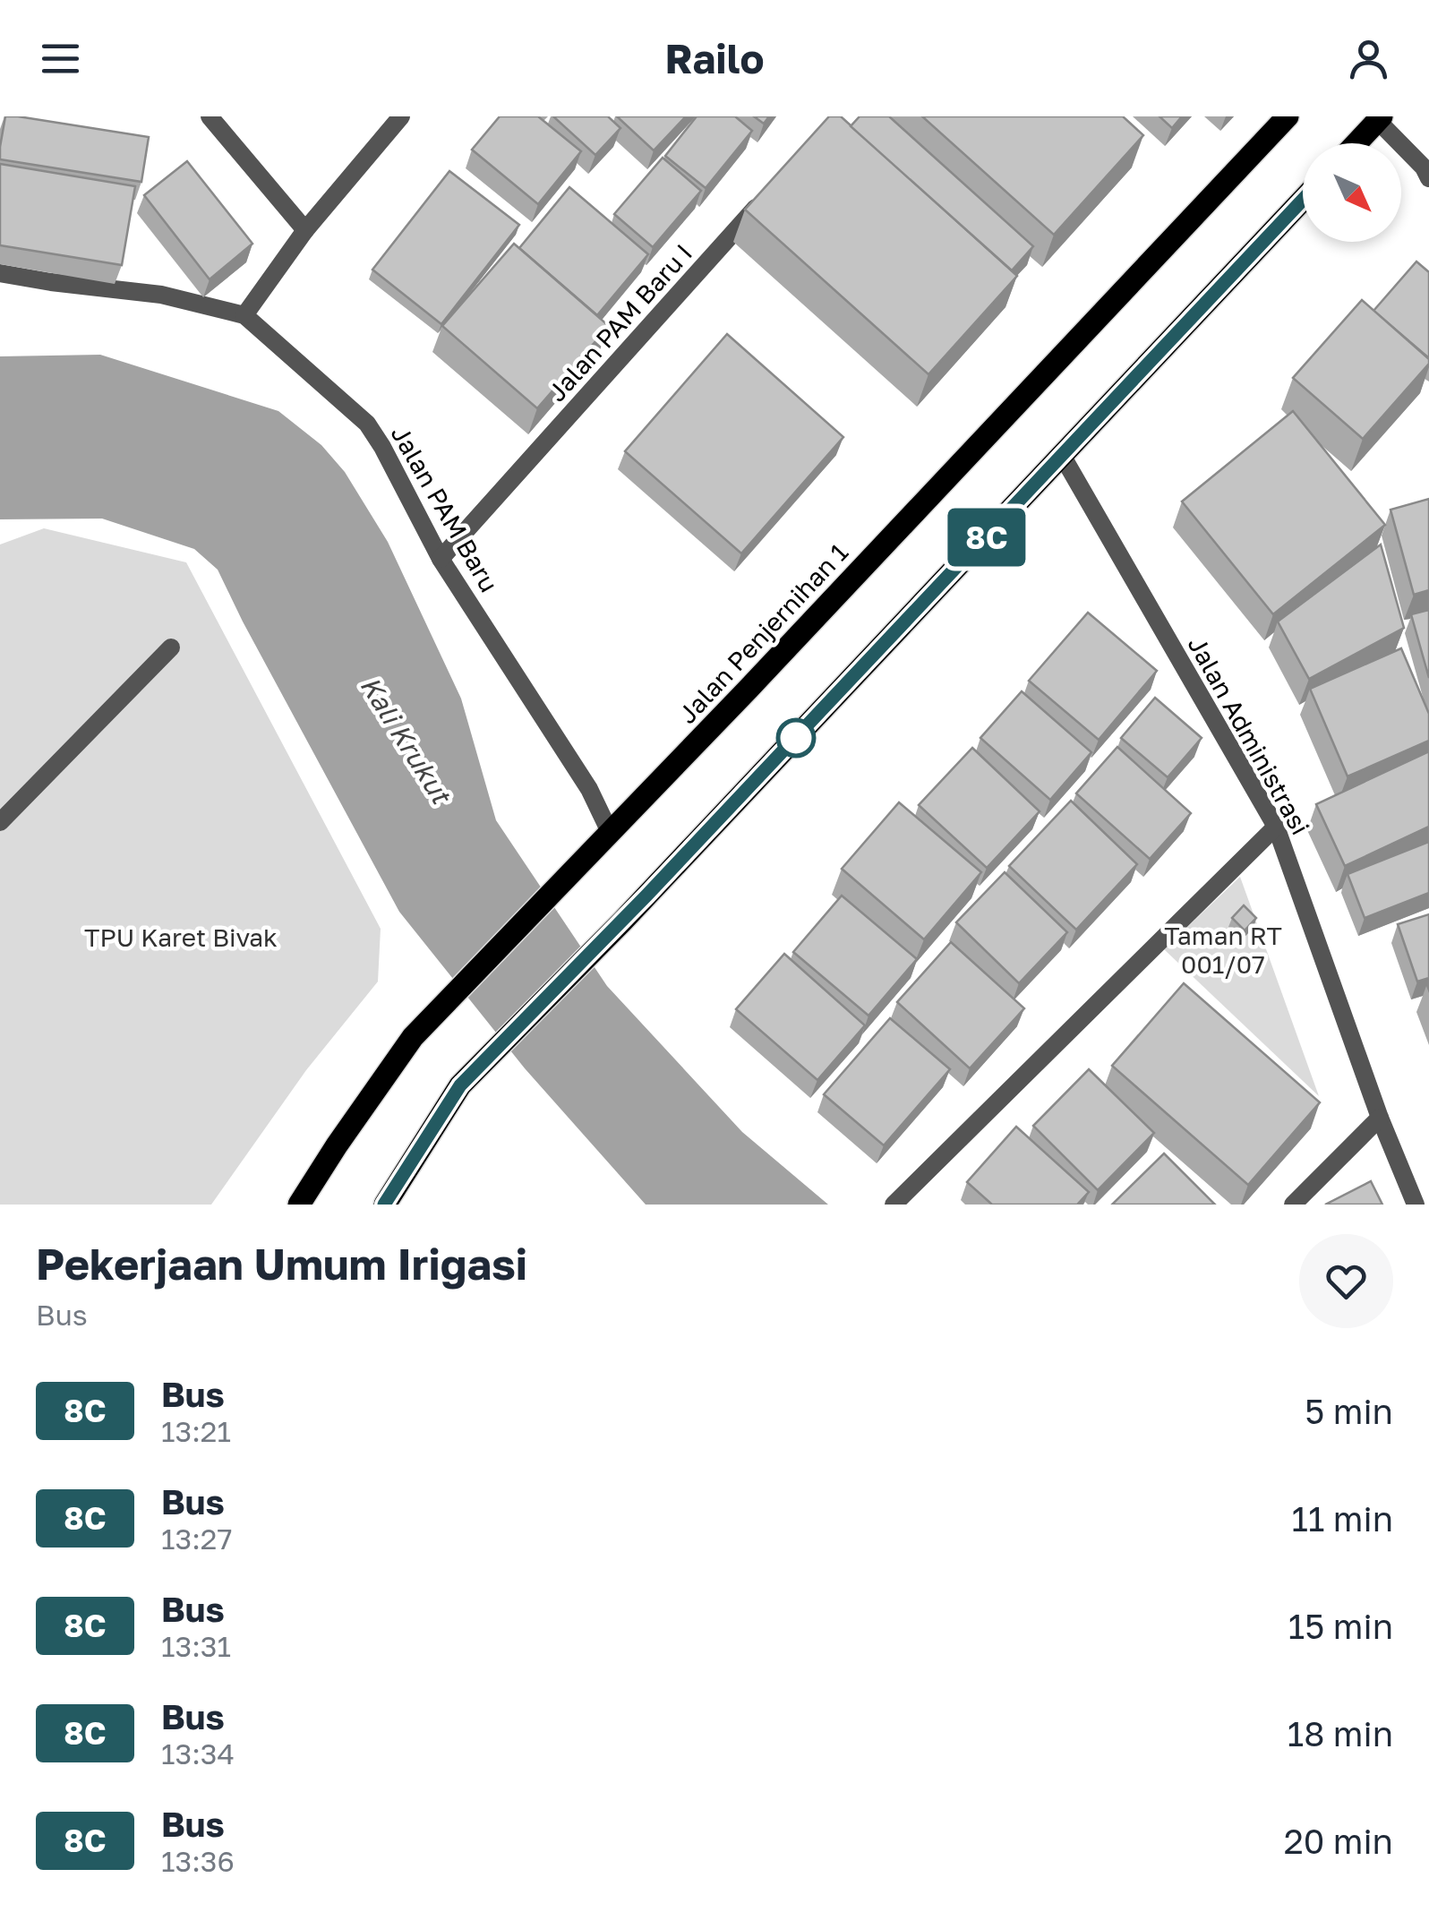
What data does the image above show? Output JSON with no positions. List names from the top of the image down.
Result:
{
  "streets": {
    "main road": ["Jalan Penjernihan 1"],
    "street": ["Jalan PAM Baru I", "Jalan PAM Baru", "Jalan Administrasi"]
  },
  "crossings": [
    ["Jalan PAM Baru I", "Jalan PAM Baru"],
    ["Jalan PAM Baru", "Jalan Penjernihan 1"]
  ],
  "water": ["Kali Krukut"],
  "parks": ["Taman RT 001/07", "TPU Karet Bivak"],
  "lines": ["bus line 8C"],
  "north": "bottom right",
  "page": {
    "header": "Railo",
    "on_map": "8C",
    "heading": ["Pekerjaan Umum Irigasi", "Bus"],
    "list": [
      {
        "mark": "8C",
        "name": "Bus",
        "note": "13:21",
        "value": "5 min"
      },
      {
        "mark": "8C",
        "name": "Bus",
        "note": "13:27",
        "value": "11 min"
      },
      {
        "mark": "8C",
        "name": "Bus",
        "note": "13:31",
        "value": "15 min"
      },
      {
        "mark": "8C",
        "name": "Bus",
        "note": "13:34",
        "value": "18 min"
      },
      {
        "mark": "8C",
        "name": "Bus",
        "note": "13:36",
        "value": "20 min"
      }
    ]
  }
}
